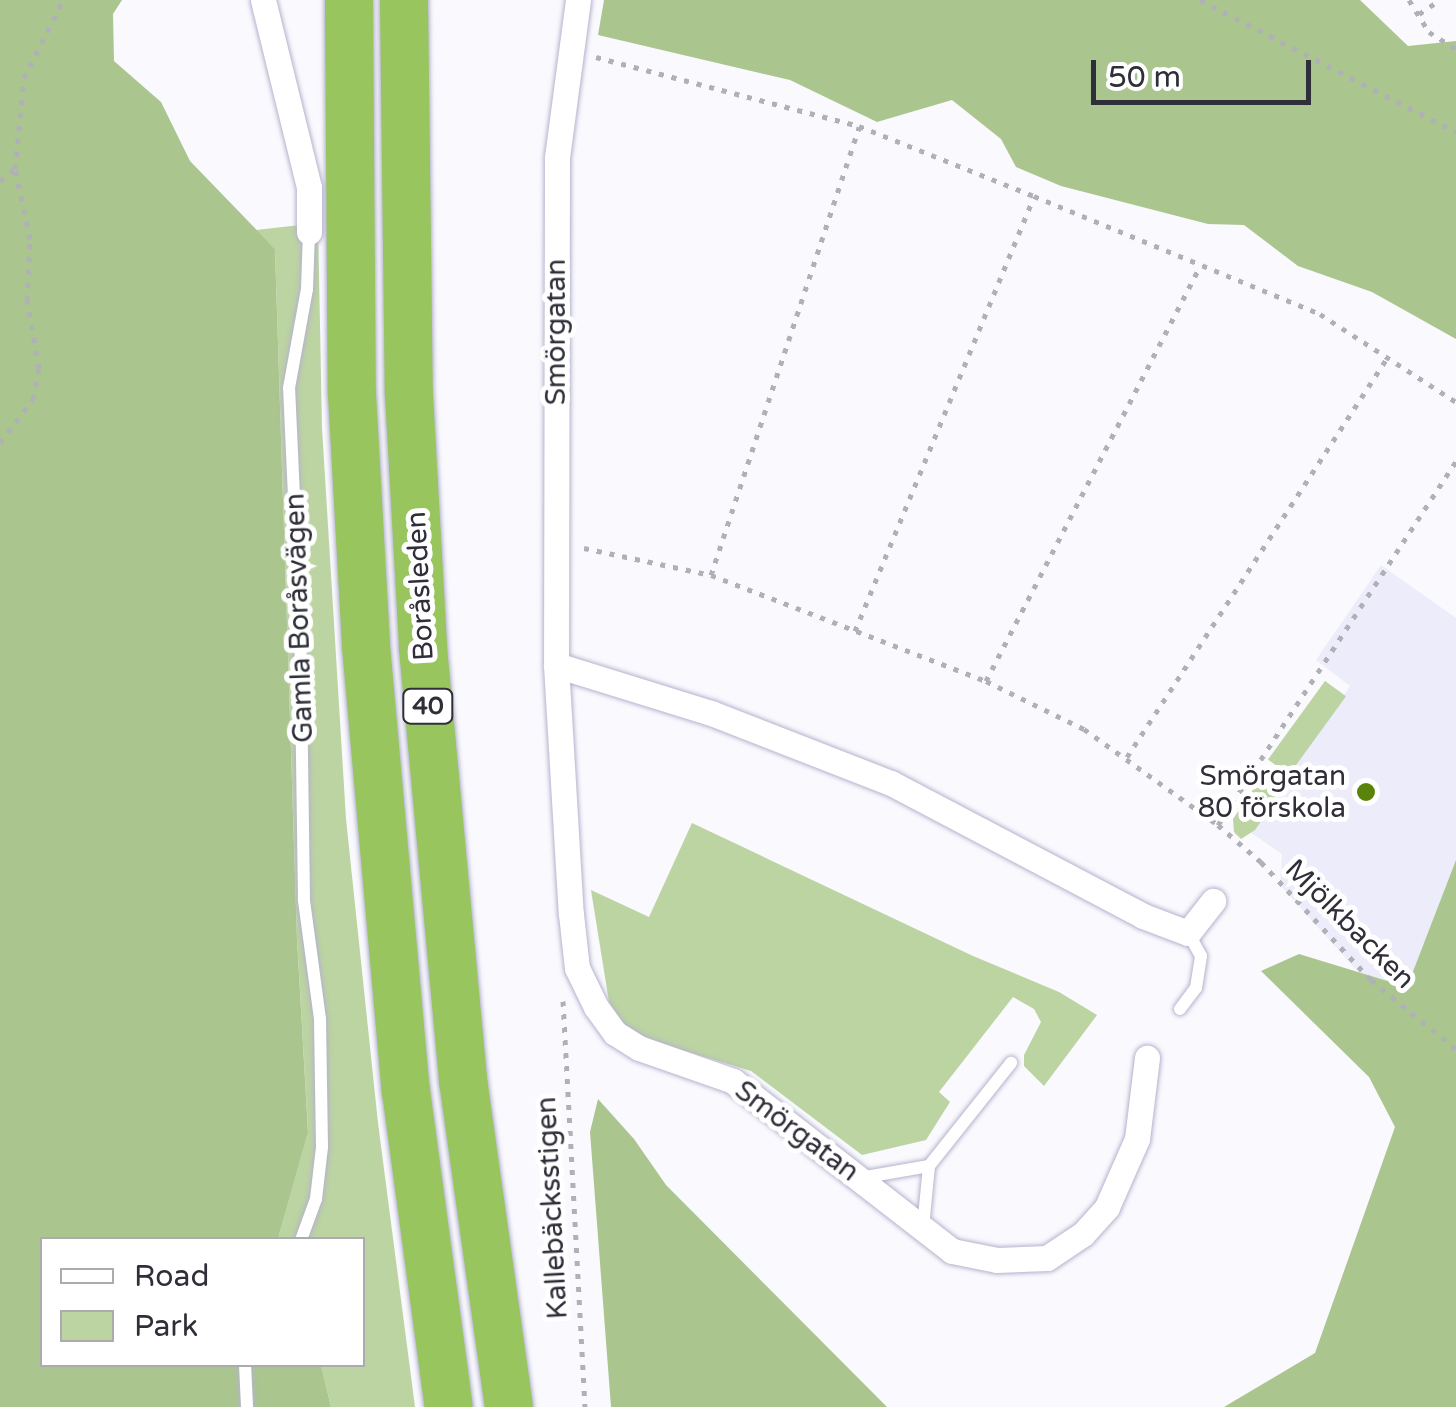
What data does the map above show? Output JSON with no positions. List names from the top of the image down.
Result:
{
  "streets": {
    "highway": ["Boråsleden", "40"],
    "street": ["Smörgatan", "Gamla Boråsvägen"],
    "path": ["Mjölkbacken", "Kallebäcksstigen"]
  },
  "crossings": [
    ["Smörgatan", "Mjölkbacken"]
  ],
  "places": ["Smörgatan 80 förskola"],
  "legend": ["Road", "Park"],
  "scale_bar": "50 m"
}
